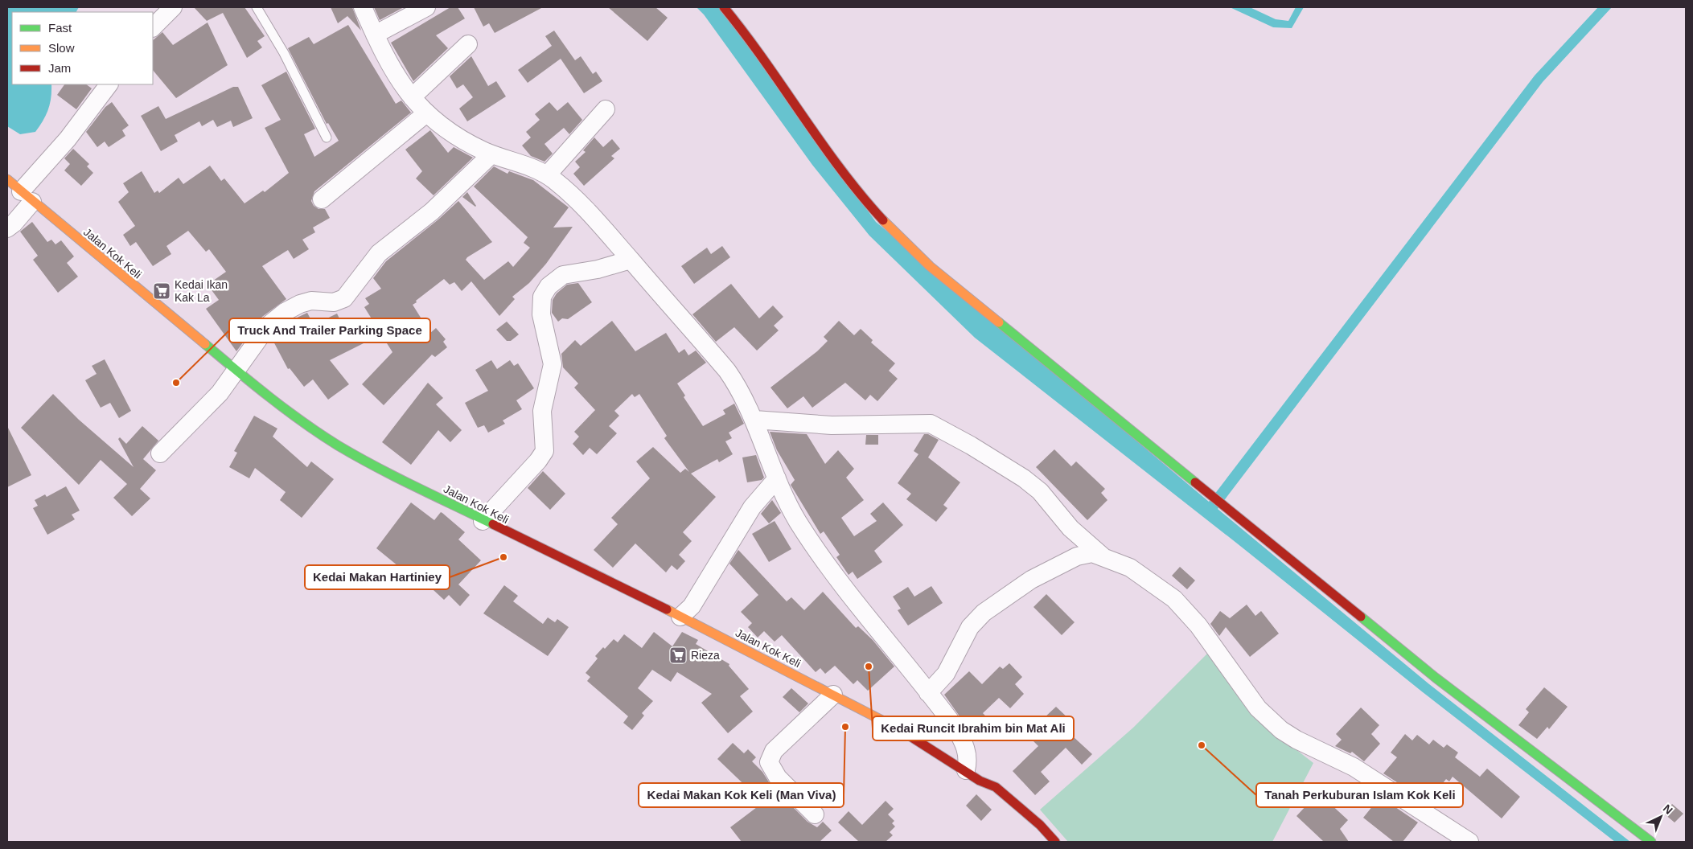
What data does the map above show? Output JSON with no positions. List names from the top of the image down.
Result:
{
  "streets": {
    "street": ["Jalan Kok Keli"]
  },
  "places": {
    "supermarket": ["Kedai Ikan Kak La", "Rieza"],
    "other": [
      "Truck And Trailer Parking Space",
      "Kedai Makan Hartiniey",
      "Kedai Runcit Ibrahim bin Mat Ali",
      "Kedai Makan Kok Keli (Man Viva)",
      "Tanah Perkuburan Islam Kok Keli"
    ]
  },
  "legend": ["Fast", "Slow", "Jam"],
  "north": "top right"
}
